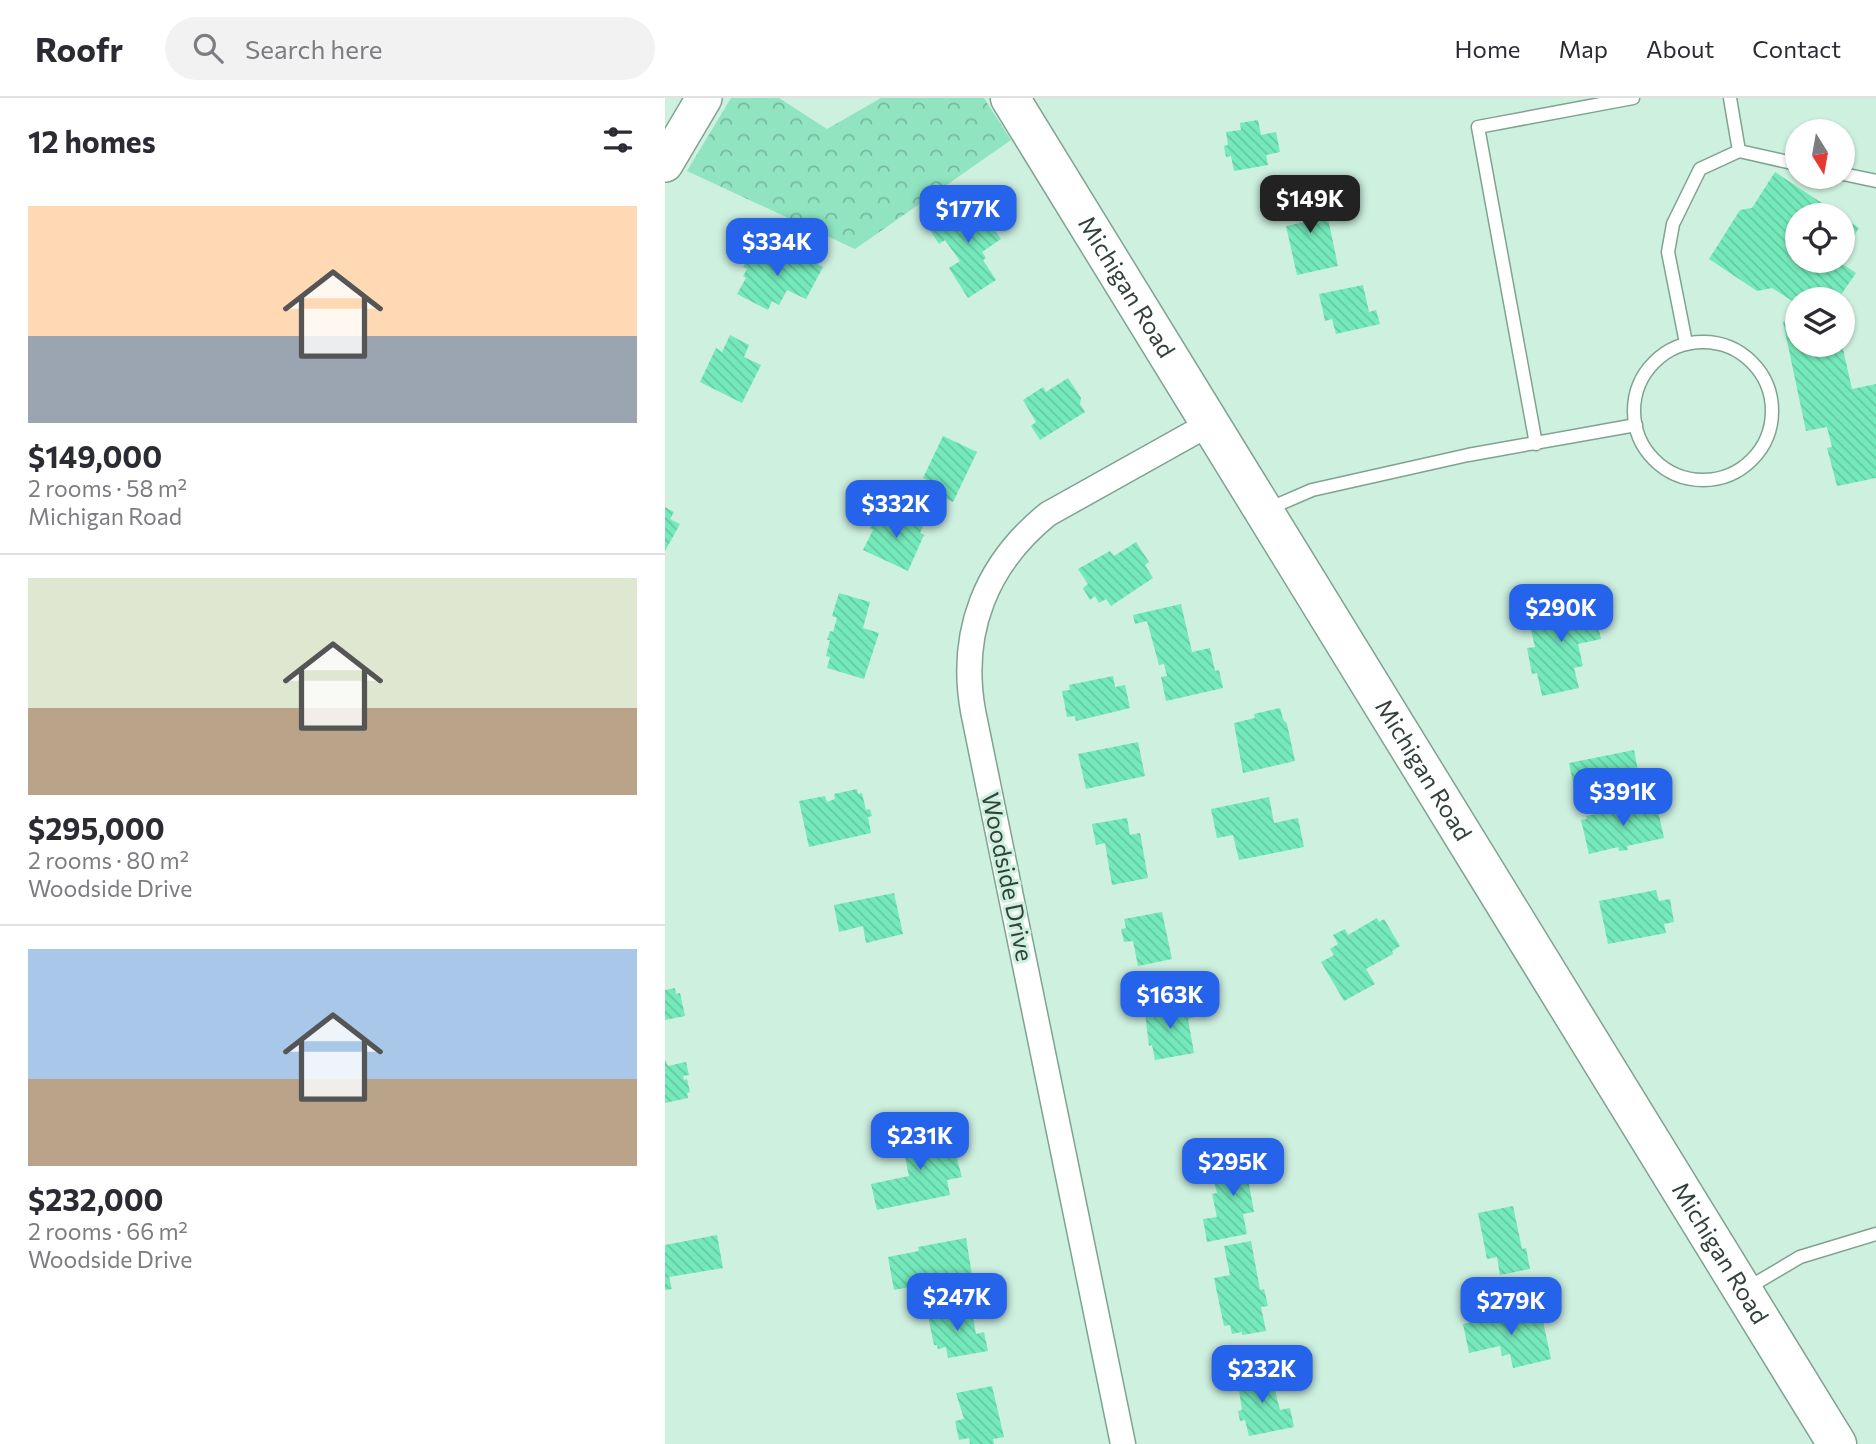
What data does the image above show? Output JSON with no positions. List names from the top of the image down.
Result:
{
  "streets": {
    "main road": ["Michigan Road"],
    "street": ["Woodside Drive"]
  },
  "crossings": [
    ["Michigan Road", "Woodside Drive"]
  ],
  "north": "bottom",
  "page": {
    "header": "Roofr",
    "search": "Search here",
    "nav": [
      "Home",
      "Map",
      "About",
      "Contact"
    ],
    "heading": "12 homes",
    "price": [
      "$149K",
      "$177K",
      "$334K",
      "$332K",
      "$290K",
      "$391K",
      "$163K",
      "$231K",
      "$295K",
      "$247K",
      "$279K",
      "$232K"
    ],
    "list": [
      {
        "name": "$149,000",
        "note": "2 rooms · 58 m² · Michigan Road"
      },
      {
        "name": "$295,000",
        "note": "2 rooms · 80 m² · Woodside Drive"
      },
      {
        "name": "$232,000",
        "note": "2 rooms · 66 m² · Woodside Drive"
      }
    ]
  }
}
